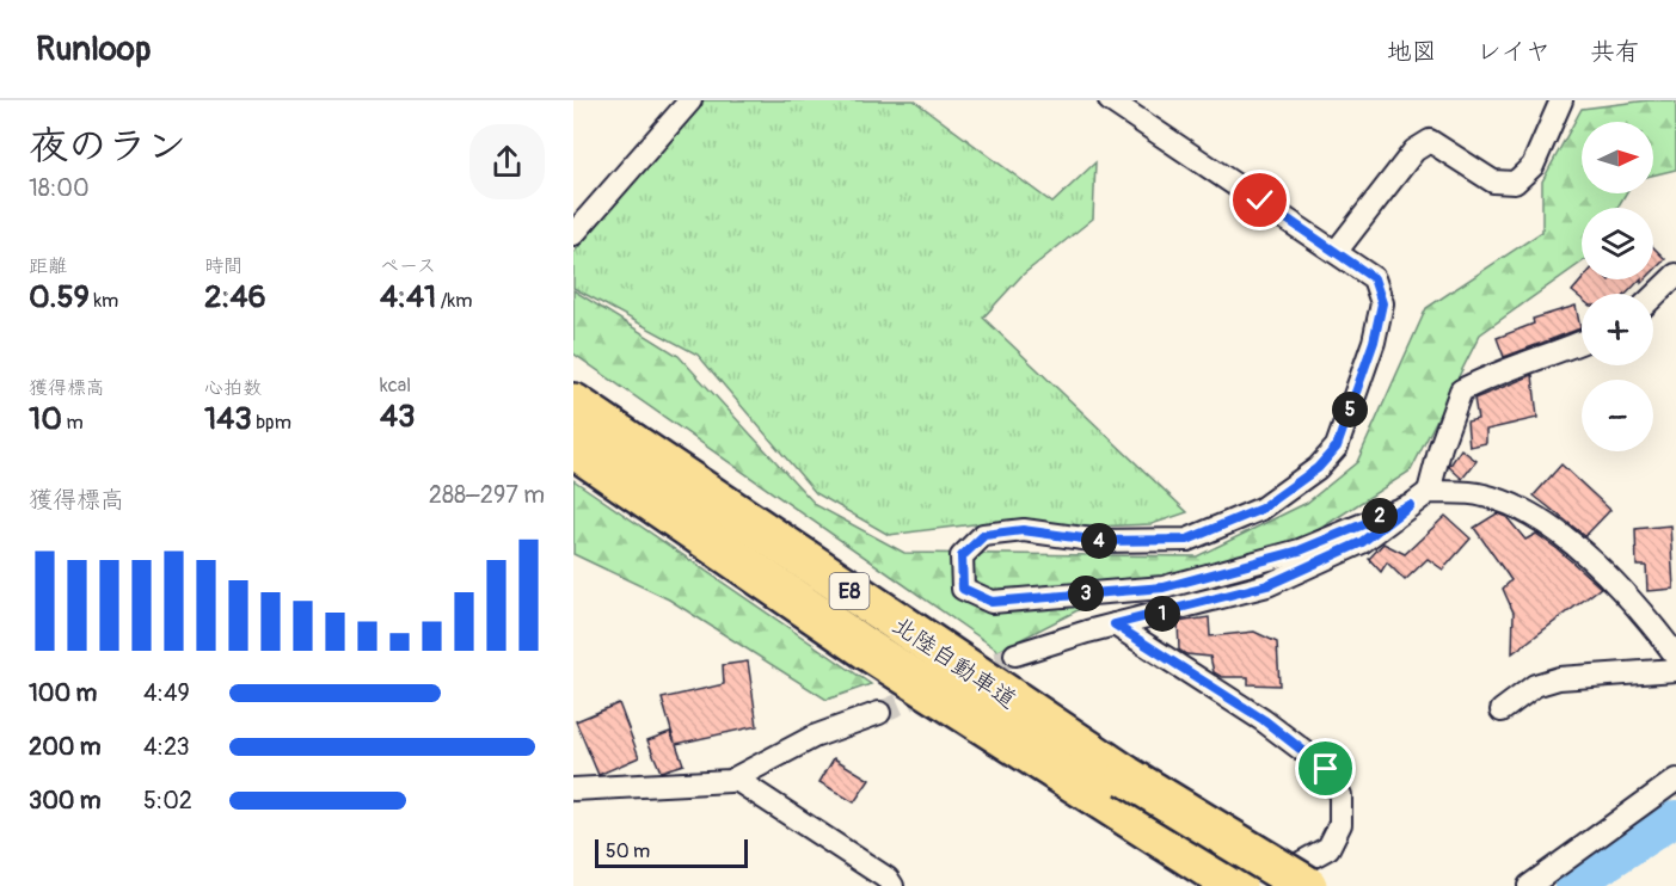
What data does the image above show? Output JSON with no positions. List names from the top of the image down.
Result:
{
  "streets": {
    "highway": ["E8", "北陸自動車道"]
  },
  "scale_bar": "50 m",
  "north": "right",
  "page": {
    "header": "Runloop",
    "nav": ["地図", "レイヤ", "共有"],
    "heading": ["夜のラン", "18:00"],
    "map_buttons": ["+", "−"],
    "stats": [
      ["距離", "0.59 km"],
      ["時間", "2:46"],
      ["ペース", "4:41 /km"],
      ["獲得標高", "10 m"],
      ["心拍数", "143 bpm"],
      ["kcal", "43"]
    ],
    "pins": [
      "5",
      "2",
      "4",
      "3",
      "1"
    ],
    "chart": ["獲得標高", "288–297 m"],
    "list": [
      {
        "name": "100 m",
        "note": "4:49"
      },
      {
        "name": "200 m",
        "note": "4:23"
      },
      {
        "name": "300 m",
        "note": "5:02"
      }
    ],
    "scale": "50 m"
  }
}
